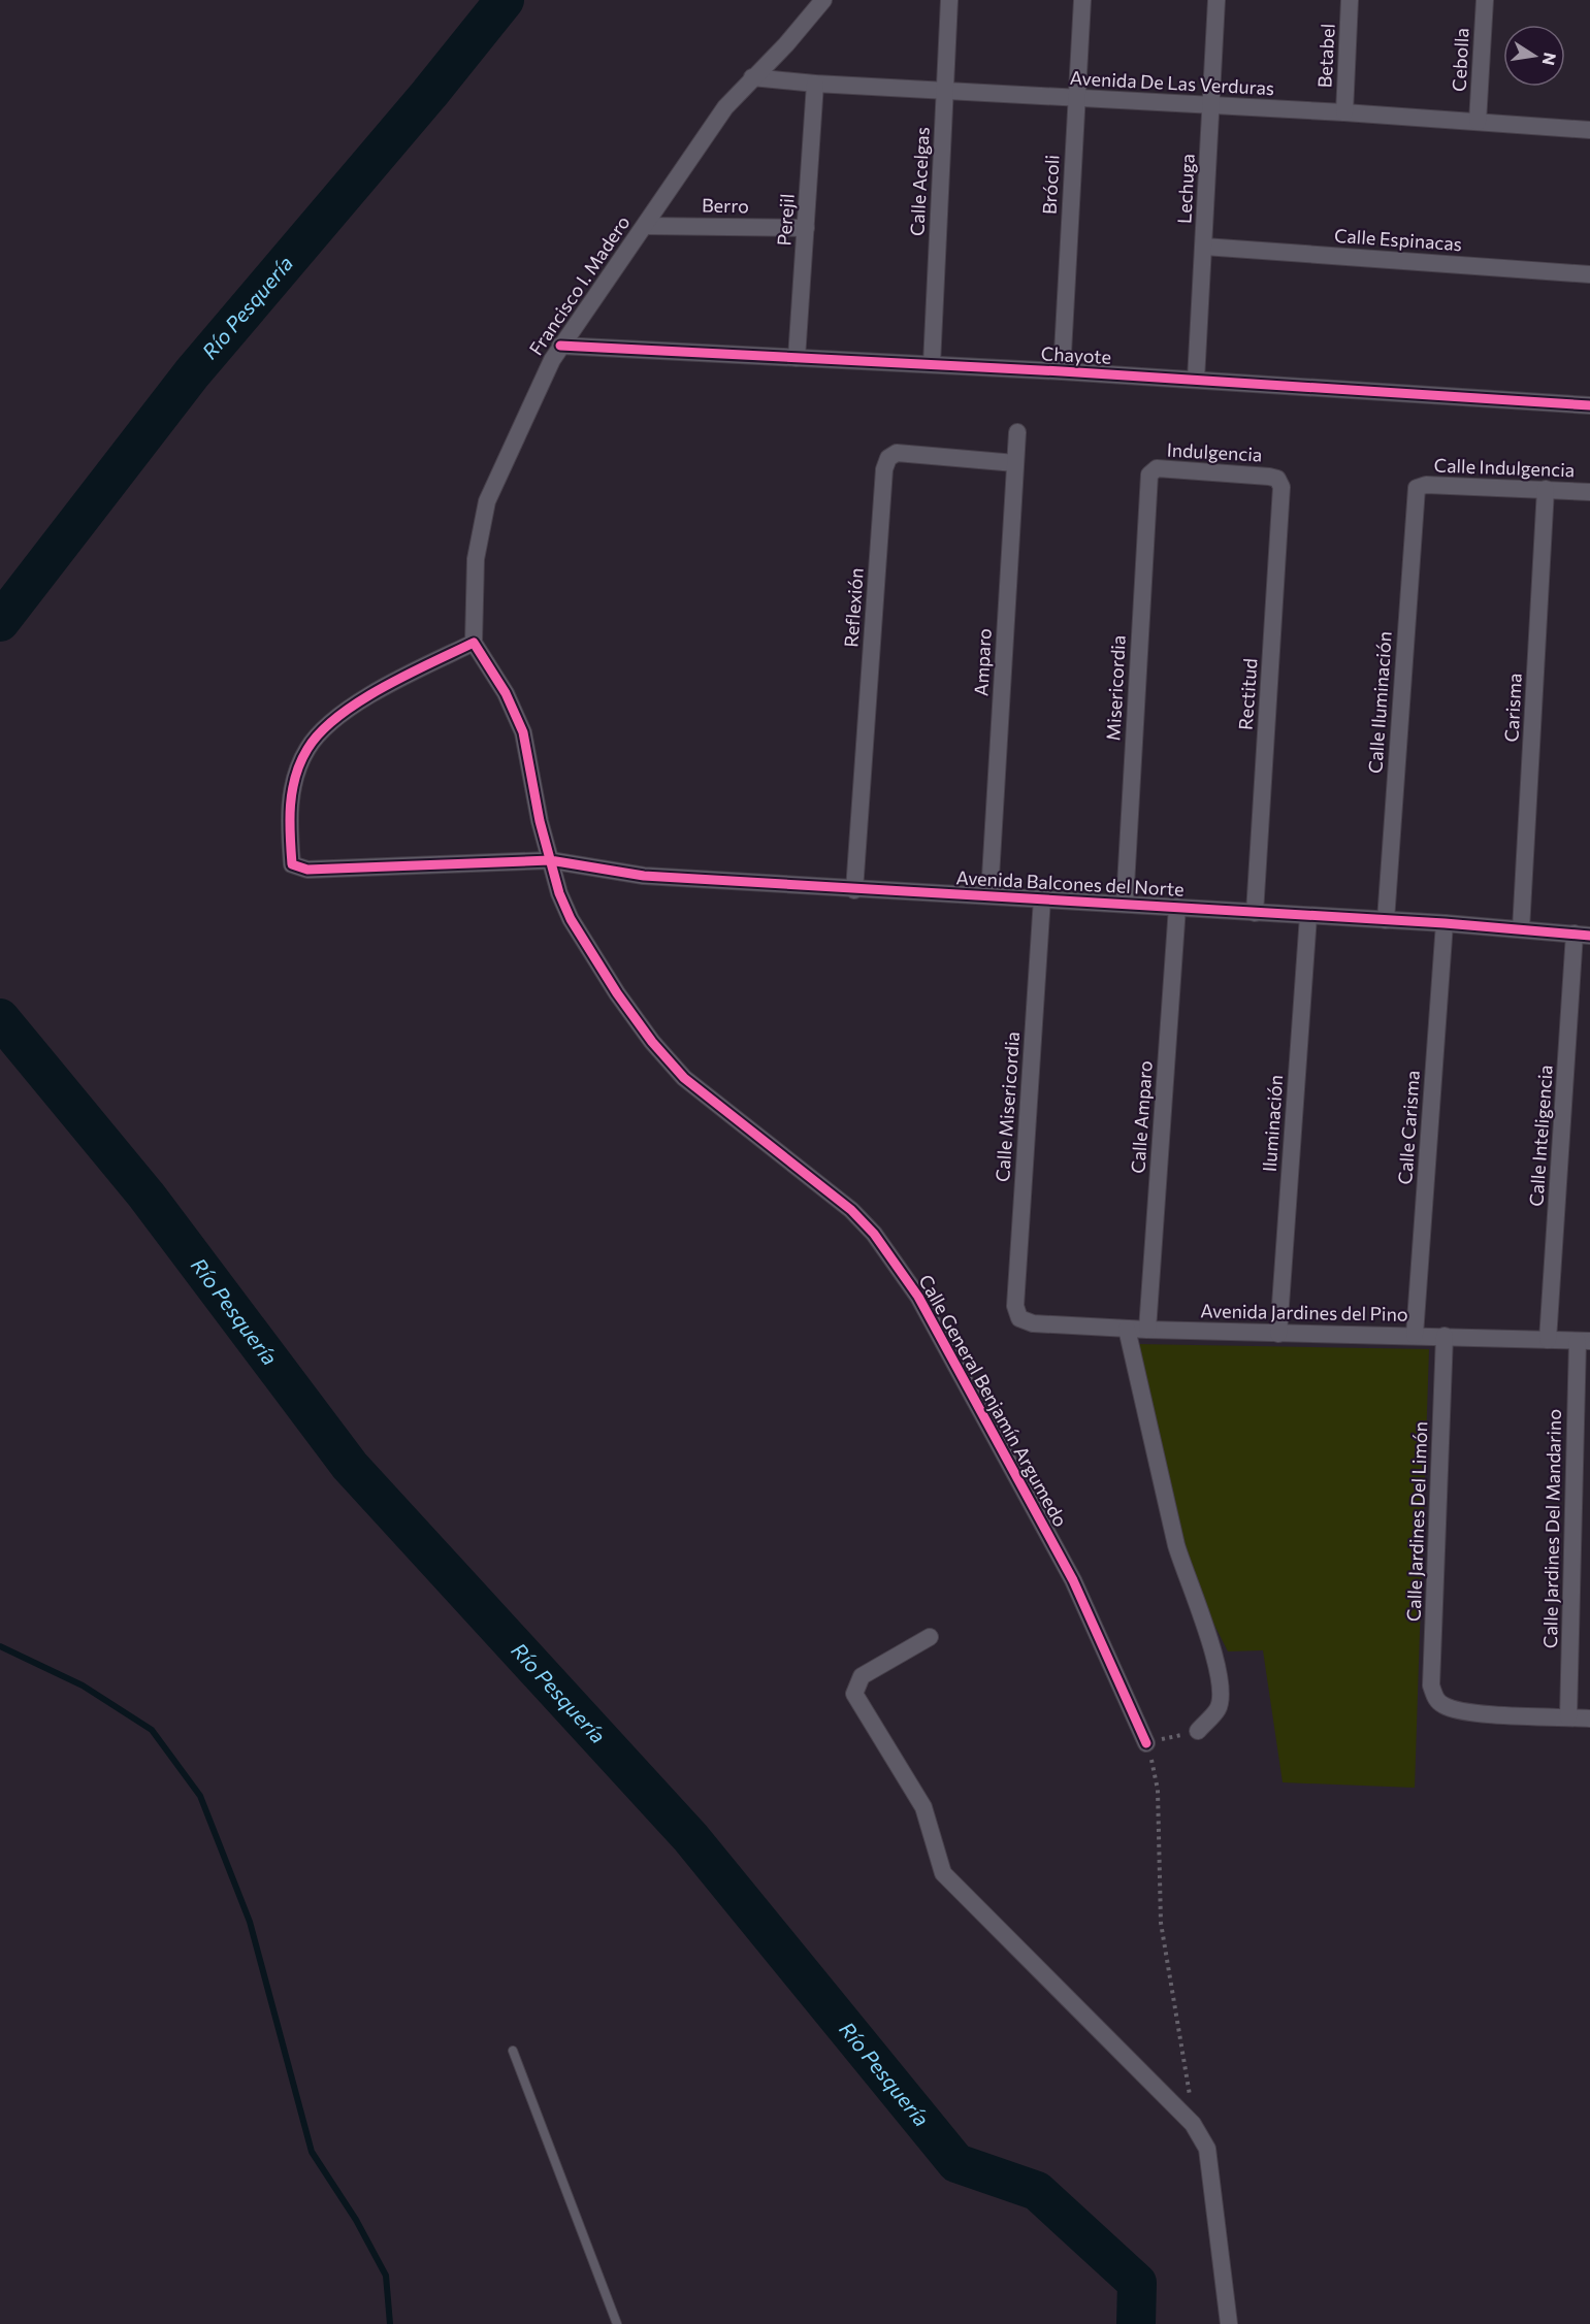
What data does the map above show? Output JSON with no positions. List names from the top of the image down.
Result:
{
  "streets": {
    "street": [
      "Betabel",
      "Cebolla",
      "Avenida De Las Verduras",
      "Calle Acelgas",
      "Brócoli",
      "Lechuga",
      "Berro",
      "Perejil",
      "Calle Espinacas",
      "Francisco I. Madero",
      "Chayote",
      "Indulgencia",
      "Calle Indulgencia",
      "Reflexión",
      "Amparo",
      "Misericordia",
      "Rectitud",
      "Calle Iluminación",
      "Carisma",
      "Avenida Balcones del Norte",
      "Calle Misericordia",
      "Calle Amparo",
      "Iluminación",
      "Calle Carisma",
      "Calle Inteligencia",
      "Avenida Jardines del Pino",
      "Calle General Benjamín Argumedo",
      "Calle Jardines Del Limón",
      "Calle Jardines Del Mandarino"
    ]
  },
  "crossings": [
    ["Betabel", "Avenida De Las Verduras"],
    ["Cebolla", "Avenida De Las Verduras"],
    ["Avenida De Las Verduras", "Calle Acelgas"],
    ["Avenida De Las Verduras", "Brócoli"],
    ["Avenida De Las Verduras", "Lechuga"],
    ["Avenida De Las Verduras", "Perejil"],
    ["Avenida De Las Verduras", "Francisco I. Madero"],
    ["Calle Acelgas", "Chayote"],
    ["Brócoli", "Chayote"],
    ["Lechuga", "Calle Espinacas"],
    ["Lechuga", "Chayote"],
    ["Berro", "Perejil"],
    ["Berro", "Francisco I. Madero"],
    ["Perejil", "Chayote"],
    ["Francisco I. Madero", "Chayote"],
    ["Francisco I. Madero", "Avenida Balcones del Norte"],
    ["Francisco I. Madero", "Calle General Benjamín Argumedo"],
    ["Indulgencia", "Misericordia"],
    ["Indulgencia", "Rectitud"],
    ["Calle Indulgencia", "Calle Iluminación"],
    ["Calle Indulgencia", "Carisma"],
    ["Reflexión", "Amparo"],
    ["Reflexión", "Avenida Balcones del Norte"],
    ["Amparo", "Avenida Balcones del Norte"],
    ["Misericordia", "Avenida Balcones del Norte"],
    ["Rectitud", "Avenida Balcones del Norte"],
    ["Calle Iluminación", "Avenida Balcones del Norte"],
    ["Carisma", "Avenida Balcones del Norte"],
    ["Avenida Balcones del Norte", "Calle Misericordia"],
    ["Avenida Balcones del Norte", "Calle Amparo"],
    ["Avenida Balcones del Norte", "Iluminación"],
    ["Avenida Balcones del Norte", "Calle Carisma"],
    ["Avenida Balcones del Norte", "Calle Inteligencia"],
    ["Avenida Balcones del Norte", "Calle General Benjamín Argumedo"],
    ["Calle Misericordia", "Avenida Jardines del Pino"],
    ["Calle Amparo", "Avenida Jardines del Pino"],
    ["Iluminación", "Avenida Jardines del Pino"],
    ["Calle Carisma", "Avenida Jardines del Pino"],
    ["Calle Inteligencia", "Avenida Jardines del Pino"],
    ["Avenida Jardines del Pino", "Calle Jardines Del Limón"],
    ["Avenida Jardines del Pino", "Calle Jardines Del Mandarino"],
    ["Calle Jardines Del Limón", "Calle Jardines Del Mandarino"]
  ],
  "water": ["Río Pesquería"],
  "north": "right"
}
